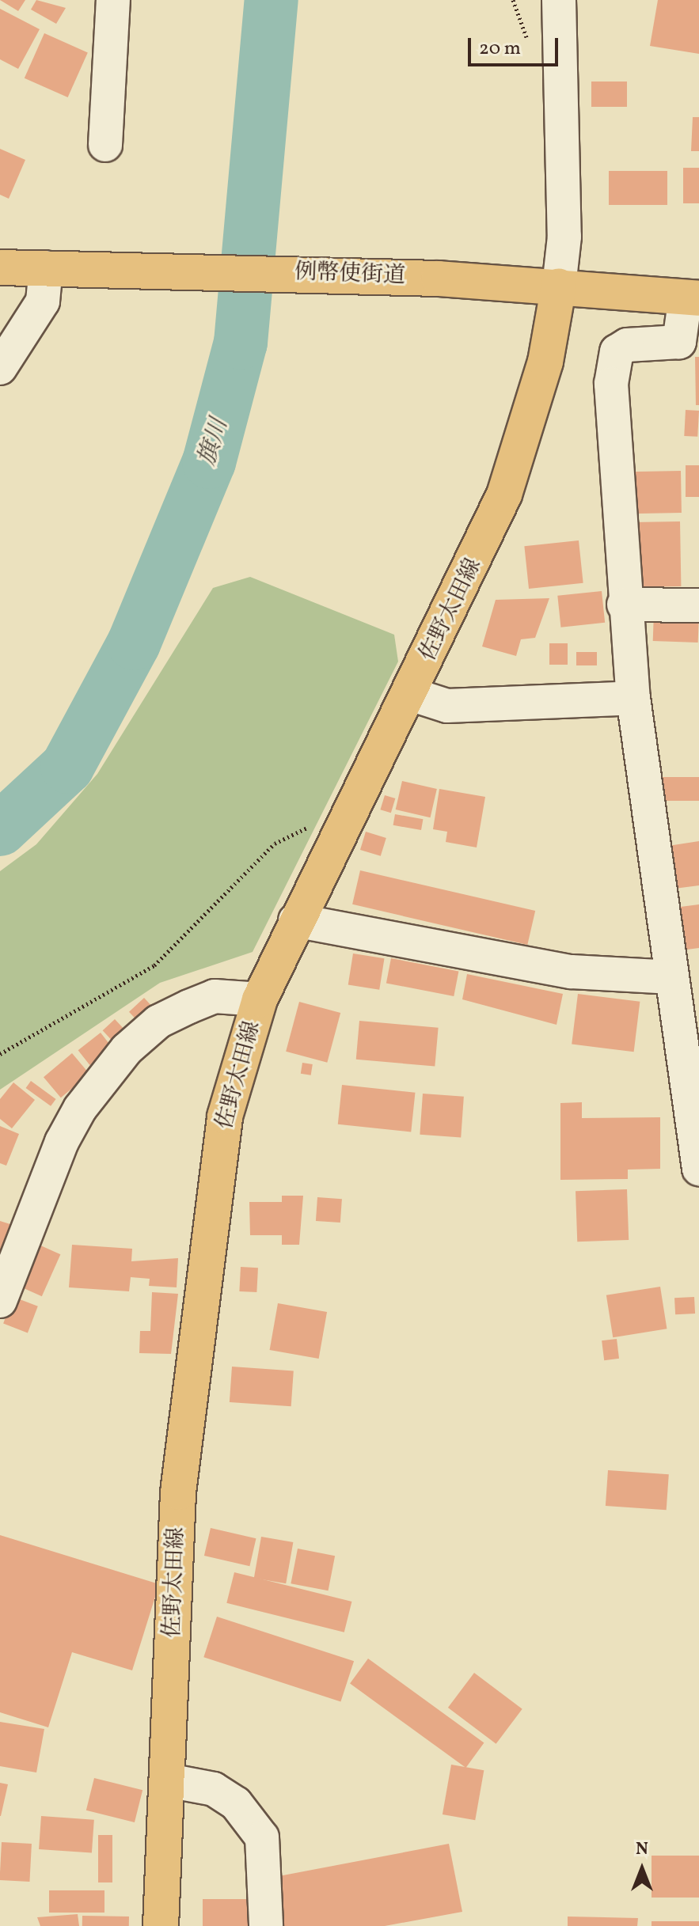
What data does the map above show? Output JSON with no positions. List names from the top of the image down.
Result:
{
  "streets": {
    "main road": ["例幣使街道", "佐野太田線"]
  },
  "crossings": [
    ["例幣使街道", "佐野太田線"]
  ],
  "water": ["旗川"],
  "scale_bar": "20 m",
  "north": "top"
}
